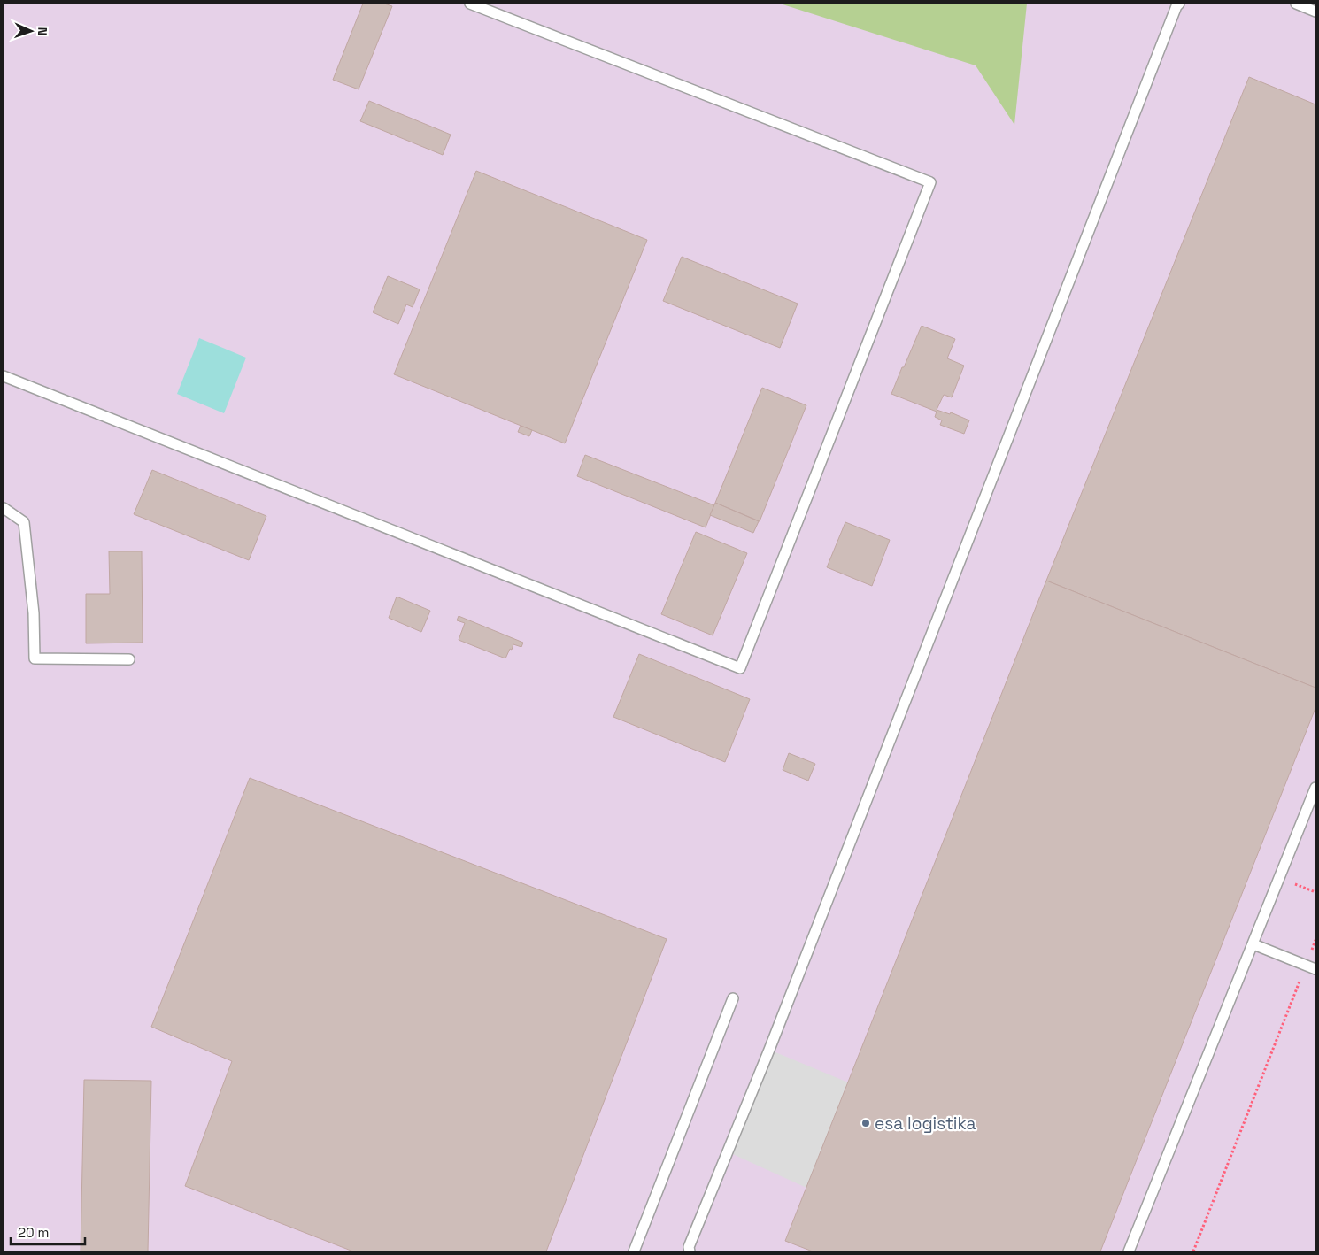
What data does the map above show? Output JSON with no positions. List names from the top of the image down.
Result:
{
  "places": ["esa logistika"],
  "scale_bar": "20 m",
  "north": "right"
}
